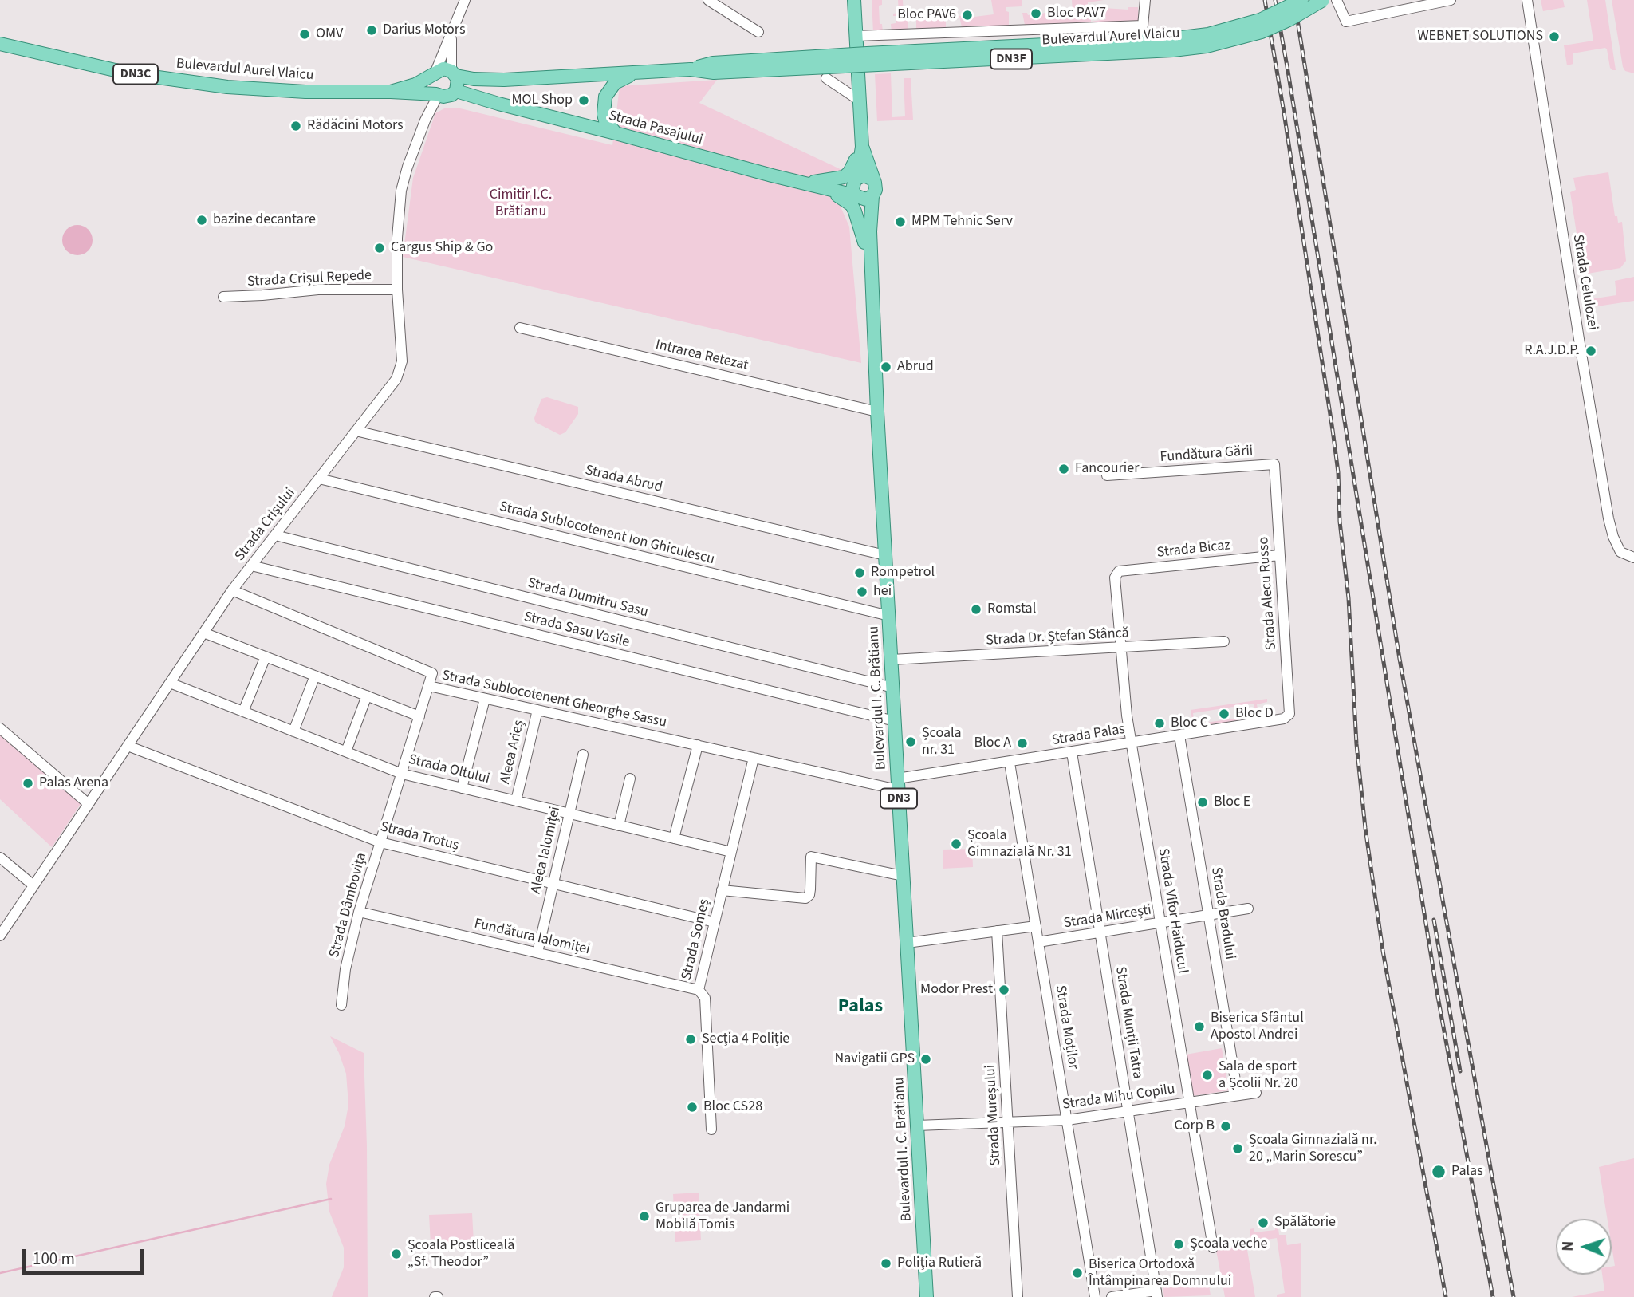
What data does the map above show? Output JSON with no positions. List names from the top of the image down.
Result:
{
  "streets": {
    "main road": [
      "Bulevardul Aurel Vlaicu",
      "DN3F",
      "DN3C",
      "Strada Pasajului",
      "Bulevardul I. C. Brătianu",
      "DN3"
    ],
    "street": [
      "Strada Crișul Repede",
      "Strada Celulozei",
      "Intrarea Retezat",
      "Fundătura Gării",
      "Strada Abrud",
      "Strada Crișului",
      "Strada Sublocotenent Ion Ghiculescu",
      "Strada Bicaz",
      "Strada Alecu Russo",
      "Strada Dumitru Sasu",
      "Strada Sasu Vasile",
      "Strada Dr. Ștefan Stâncă",
      "Strada Sublocotenent Gheorghe Sassu",
      "Strada Palas",
      "Aleea Arieș",
      "Strada Oltului",
      "Strada Trotuș",
      "Aleea Ialomiței",
      "Strada Dâmbovița",
      "Strada Vifor Haiducul",
      "Strada Bradului",
      "Strada Mircești",
      "Fundătura Ialomiței",
      "Strada Someș",
      "Strada Munții Tatra",
      "Strada Moților",
      "Strada Mihu Copilu",
      "Strada Mureșului"
    ]
  },
  "crossings": [
    ["Bulevardul Aurel Vlaicu", "Strada Pasajului"],
    ["Bulevardul Aurel Vlaicu", "Strada Crișului"],
    ["Strada Pasajului", "Strada Crișului"],
    ["Strada Pasajului", "Bulevardul I. C. Brătianu"],
    ["Strada Pasajului", "DN3"],
    ["Strada Crișul Repede", "Strada Crișului"],
    ["Intrarea Retezat", "Bulevardul I. C. Brătianu"],
    ["Fundătura Gării", "Strada Alecu Russo"],
    ["Strada Abrud", "Strada Crișului"],
    ["Strada Abrud", "Bulevardul I. C. Brătianu"],
    ["Strada Crișului", "Strada Sublocotenent Ion Ghiculescu"],
    ["Strada Crișului", "Strada Dumitru Sasu"],
    ["Strada Crișului", "Strada Sasu Vasile"],
    ["Strada Crișului", "Strada Sublocotenent Gheorghe Sassu"],
    ["Strada Crișului", "Strada Oltului"],
    ["Strada Crișului", "Strada Trotuș"],
    ["Strada Sublocotenent Ion Ghiculescu", "Bulevardul I. C. Brătianu"],
    ["Strada Bicaz", "Strada Alecu Russo"],
    ["Strada Bicaz", "Strada Vifor Haiducul"],
    ["Strada Alecu Russo", "Strada Palas"],
    ["Strada Dumitru Sasu", "Bulevardul I. C. Brătianu"],
    ["Strada Sasu Vasile", "Bulevardul I. C. Brătianu"],
    ["Strada Dr. Ștefan Stâncă", "Bulevardul I. C. Brătianu"],
    ["Strada Dr. Ștefan Stâncă", "Strada Vifor Haiducul"],
    ["Bulevardul I. C. Brătianu", "Strada Sublocotenent Gheorghe Sassu"],
    ["Bulevardul I. C. Brătianu", "Strada Palas"],
    ["Bulevardul I. C. Brătianu", "DN3"],
    ["Bulevardul I. C. Brătianu", "Strada Mihu Copilu"],
    ["Strada Sublocotenent Gheorghe Sassu", "Strada Palas"],
    ["Strada Sublocotenent Gheorghe Sassu", "Aleea Arieș"],
    ["Strada Sublocotenent Gheorghe Sassu", "Strada Dâmbovița"],
    ["Strada Sublocotenent Gheorghe Sassu", "Strada Someș"],
    ["Strada Palas", "Strada Vifor Haiducul"],
    ["Strada Palas", "Strada Bradului"],
    ["Strada Palas", "Strada Munții Tatra"],
    ["Strada Palas", "Strada Moților"],
    ["Aleea Arieș", "Strada Oltului"],
    ["Strada Oltului", "Aleea Ialomiței"],
    ["Strada Oltului", "Strada Dâmbovița"],
    ["Strada Oltului", "Strada Someș"],
    ["Strada Trotuș", "Aleea Ialomiței"],
    ["Strada Trotuș", "Strada Dâmbovița"],
    ["Strada Trotuș", "Strada Someș"],
    ["Aleea Ialomiței", "Fundătura Ialomiței"],
    ["Strada Dâmbovița", "Fundătura Ialomiței"],
    ["Strada Vifor Haiducul", "Strada Mircești"],
    ["Strada Vifor Haiducul", "Strada Mihu Copilu"],
    ["Strada Bradului", "Strada Mircești"],
    ["Strada Bradului", "Strada Mihu Copilu"],
    ["Strada Mircești", "Strada Munții Tatra"],
    ["Strada Mircești", "Strada Moților"],
    ["Fundătura Ialomiței", "Strada Someș"],
    ["Strada Munții Tatra", "Strada Mihu Copilu"],
    ["Strada Moților", "Strada Mihu Copilu"],
    ["Strada Mihu Copilu", "Strada Mureșului"]
  ],
  "districts": ["Palas"],
  "parks": ["Cimitir I.C. Brătianu"],
  "places": [
    "Bloc PAV7",
    "Bloc PAV6",
    "Darius Motors",
    "OMV",
    "WEBNET SOLUTIONS",
    "MOL Shop",
    "Rădăcini Motors",
    "bazine decantare",
    "MPM Tehnic Serv",
    "Cargus Ship & Go",
    "R.A.J.D.P.",
    "Abrud",
    "Fancourier",
    "Rompetrol",
    "hei",
    "Romstal",
    "Bloc D",
    "Bloc C",
    "Școala nr. 31",
    "Bloc A",
    "Palas Arena",
    "Bloc E",
    "Școala Gimnazială Nr. 31",
    "Modor Prest",
    "Biserica Sfântul Apostol Andrei",
    "Secția 4 Poliție",
    "Navigatii GPS",
    "Sala de sport a Școlii Nr. 20",
    "Bloc CS28",
    "Corp B",
    "Școala Gimnazială nr. 20 „Marin Sorescu”",
    "Palas",
    "Gruparea de Jandarmi Mobilă Tomis",
    "Spălătorie",
    "Școala veche",
    "Școala Postliceală „Sf. Theodor”",
    "Poliția Rutieră",
    "Biserica Ortodoxă Întâmpinarea Domnului"
  ],
  "scale_bar": "100 m",
  "north": "left"
}
